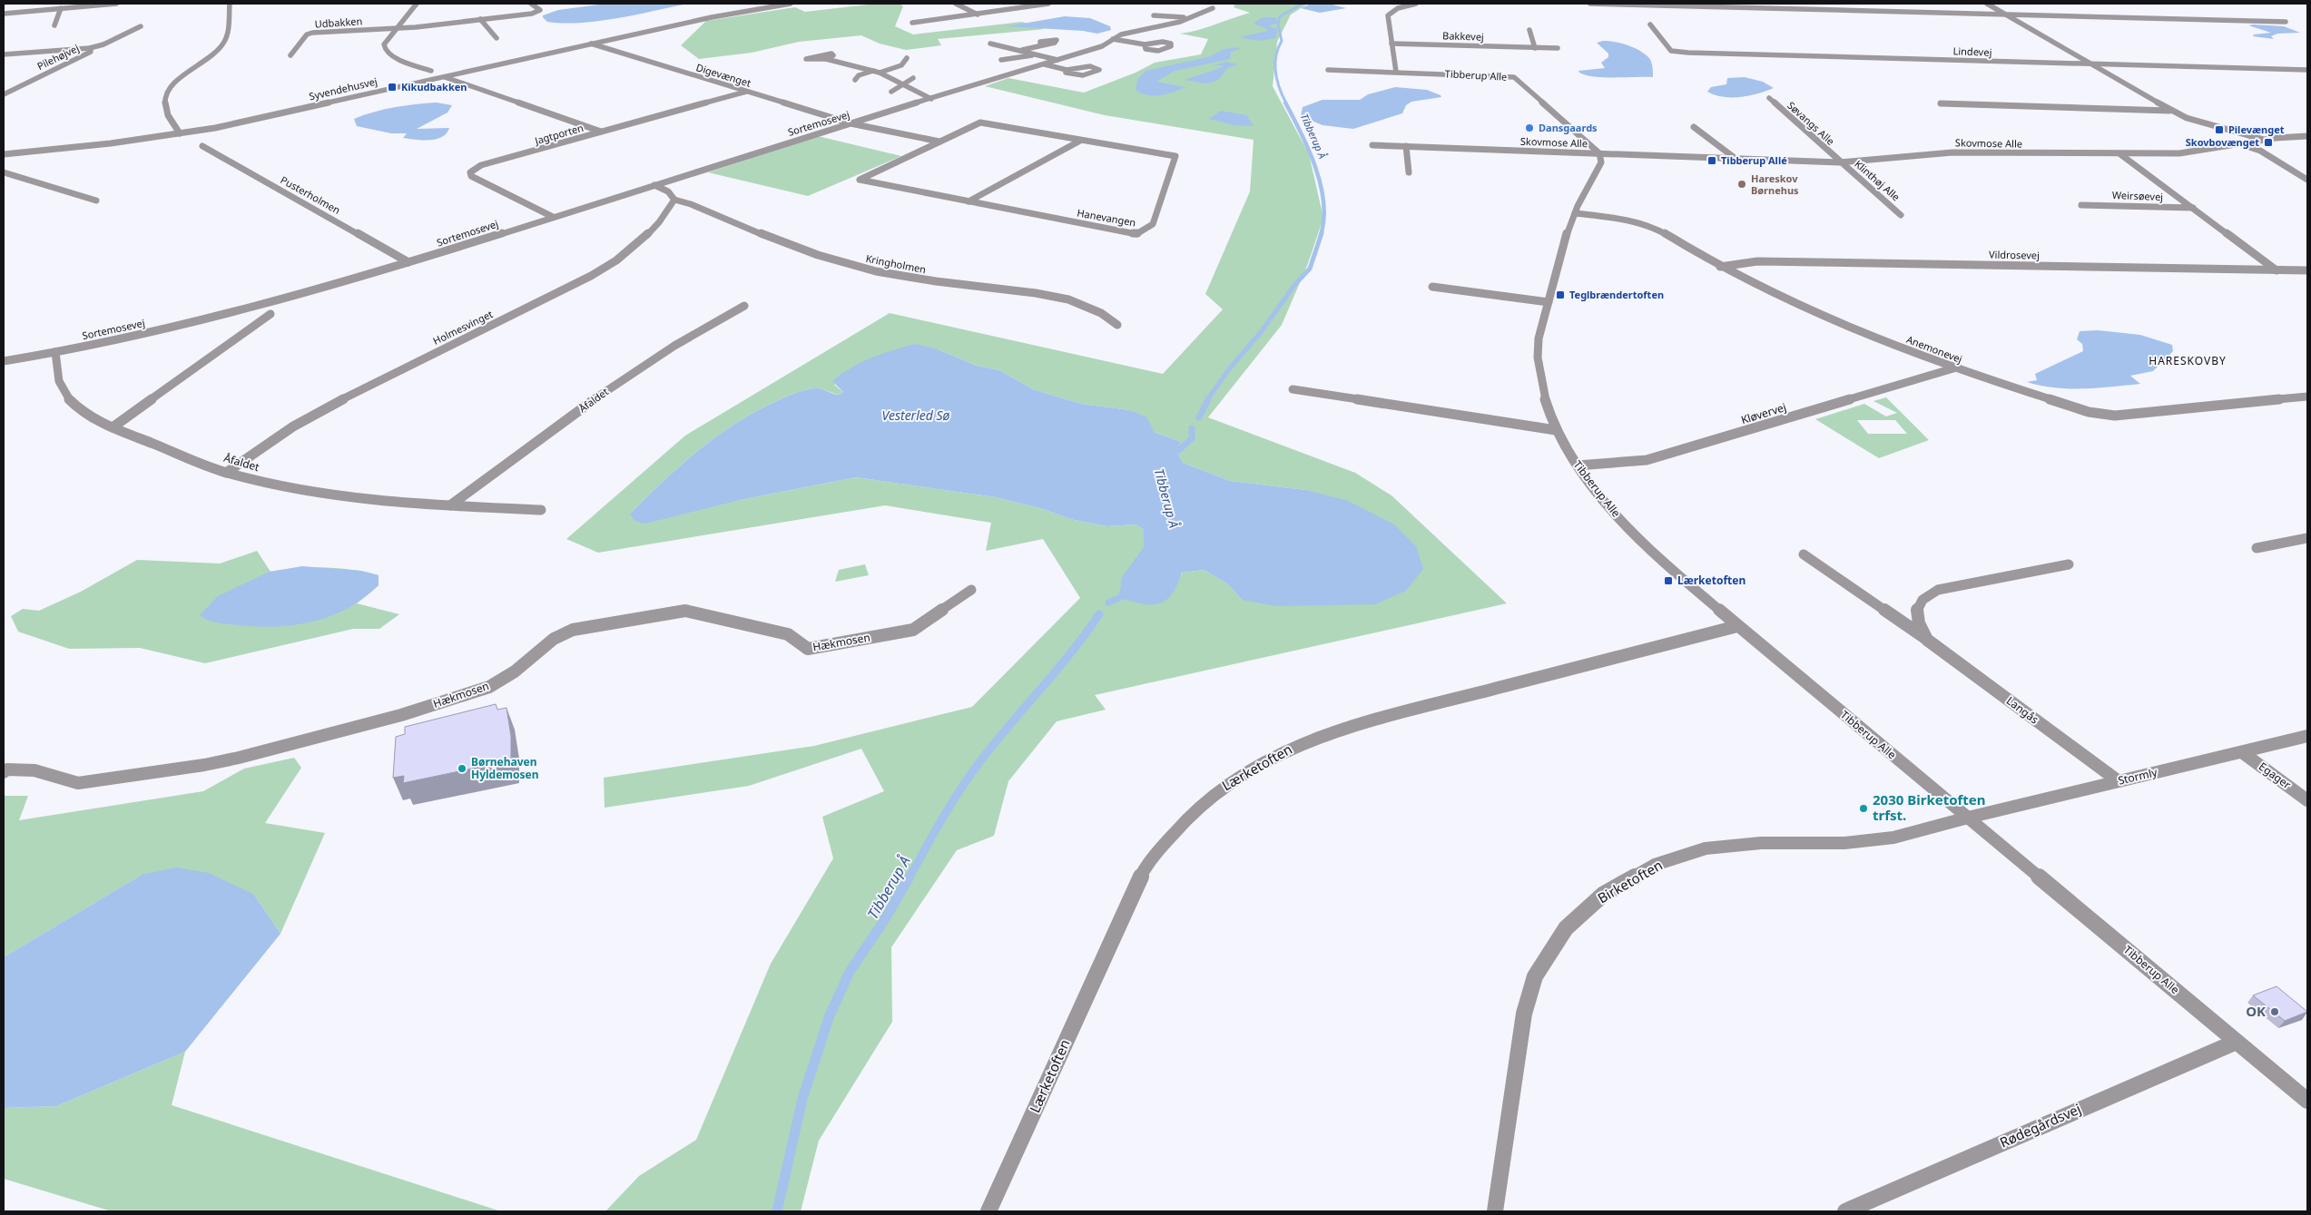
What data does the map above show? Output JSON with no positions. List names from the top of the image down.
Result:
{
  "streets": {
    "street": [
      "Udbakken",
      "Bakkevej",
      "Lindevej",
      "Pilehøjvej",
      "Digevænget",
      "Tibberup Alle",
      "Syvendehusvej",
      "Sortemosevej",
      "Søvangs Alle",
      "Jagtporten",
      "Skovmose Alle",
      "Klinthøj Alle",
      "Pusterholmen",
      "Weirsøevej",
      "Hanevangen",
      "Vildrosevej",
      "Kringholmen",
      "Holmesvinget",
      "Anemonevej",
      "Åfaldet",
      "Kløvervej",
      "Hækmosen",
      "Langås",
      "Lærketoften",
      "Egager",
      "Stormly",
      "Birketoften",
      "Rødegårdsvej"
    ]
  },
  "crossings": [
    ["Digevænget", "Syvendehusvej"],
    ["Digevænget", "Sortemosevej"],
    ["Digevænget", "Jagtporten"],
    ["Tibberup Alle", "Skovmose Alle"],
    ["Tibberup Alle", "Anemonevej"],
    ["Tibberup Alle", "Kløvervej"],
    ["Tibberup Alle", "Lærketoften"],
    ["Tibberup Alle", "Stormly"],
    ["Tibberup Alle", "Birketoften"],
    ["Tibberup Alle", "Rødegårdsvej"],
    ["Sortemosevej", "Jagtporten"],
    ["Sortemosevej", "Pusterholmen"],
    ["Sortemosevej", "Åfaldet"],
    ["Søvangs Alle", "Skovmose Alle"],
    ["Søvangs Alle", "Klinthøj Alle"],
    ["Skovmose Alle", "Klinthøj Alle"],
    ["Skovmose Alle", "Weirsøevej"],
    ["Weirsøevej", "Vildrosevej"],
    ["Vildrosevej", "Anemonevej"],
    ["Kringholmen", "Holmesvinget"],
    ["Holmesvinget", "Åfaldet"],
    ["Anemonevej", "Kløvervej"],
    ["Langås", "Stormly"],
    ["Egager", "Stormly"],
    ["Stormly", "Birketoften"]
  ],
  "districts": ["HARESKOVBY"],
  "water": ["Tibberup Å", "Vesterled Sø"],
  "places": {
    "transit": [
      "Kikudbakken",
      "Pilevænget",
      "Skovbovænget",
      "Tibberup Allé",
      "Teglbrændertoften",
      "Lærketoften"
    ],
    "other": [
      "Dansgaards",
      "Hareskov Børnehus",
      "Børnehaven Hyldemosen",
      "2030 Birketoften trfst.",
      "OK"
    ]
  }
}
